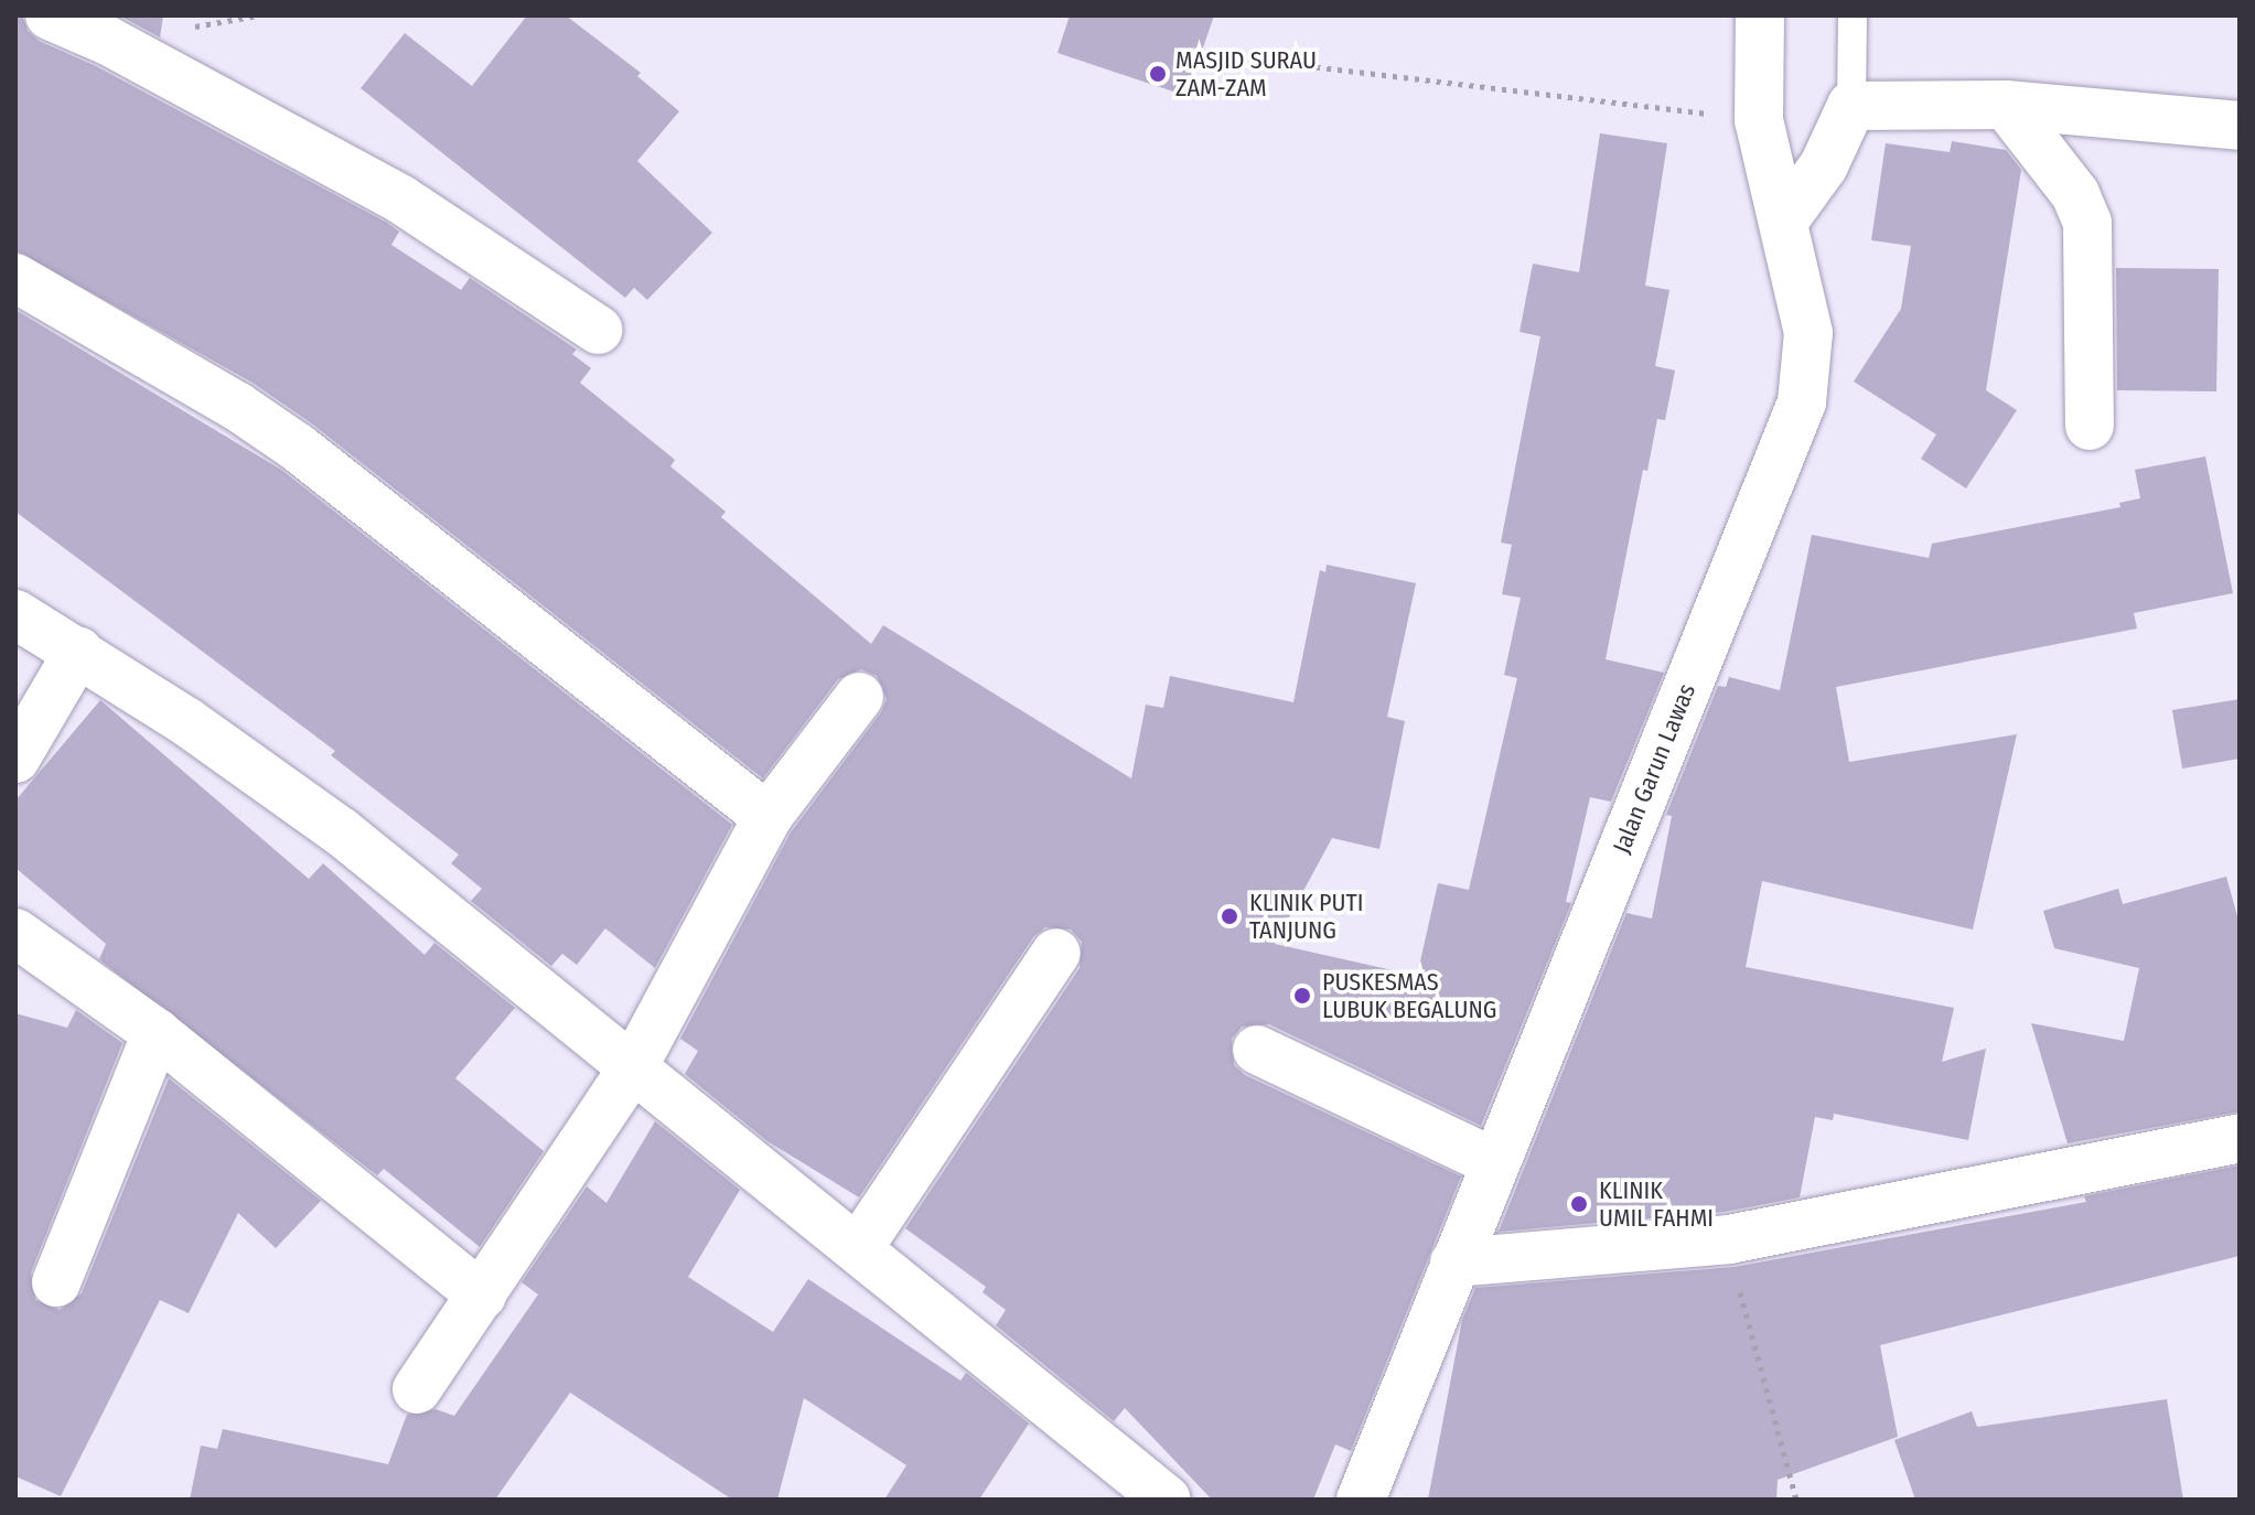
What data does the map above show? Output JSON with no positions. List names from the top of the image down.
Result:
{
  "streets": {
    "street": ["Jalan Garun Lawas"]
  },
  "places": [
    "MASJID SURAU ZAM-ZAM",
    "KLINIK PUTI TANJUNG",
    "PUSKESMAS LUBUK BEGALUNG",
    "KLINIK UMIL FAHMI"
  ]
}
